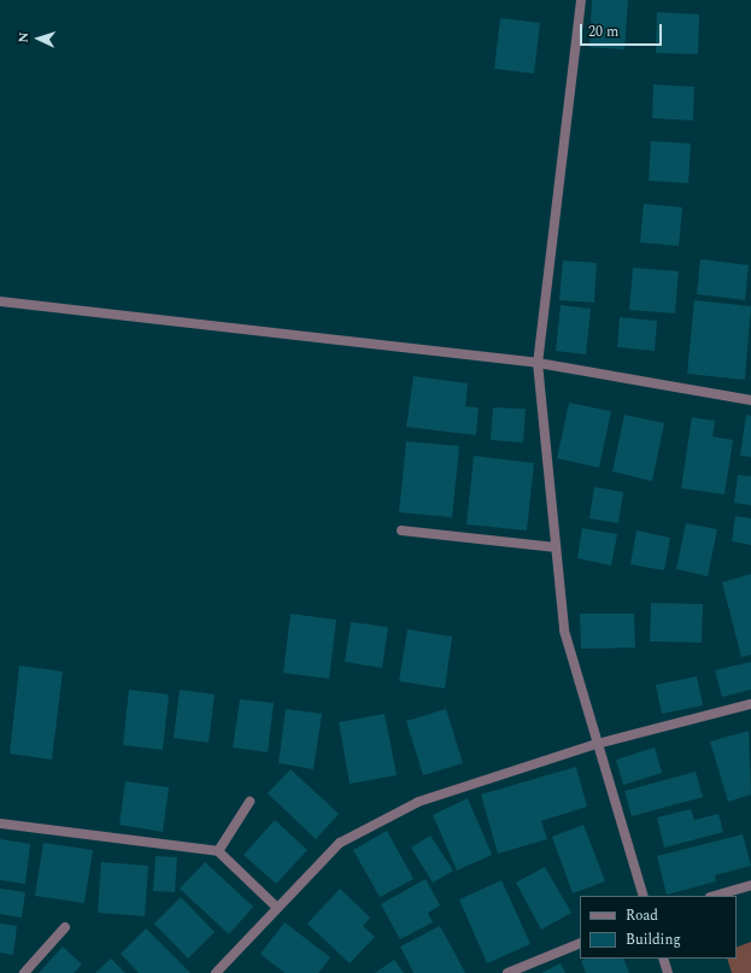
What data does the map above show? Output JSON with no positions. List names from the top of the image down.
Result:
{
  "legend": ["Road", "Building"],
  "scale_bar": "20 m",
  "north": "left"
}
